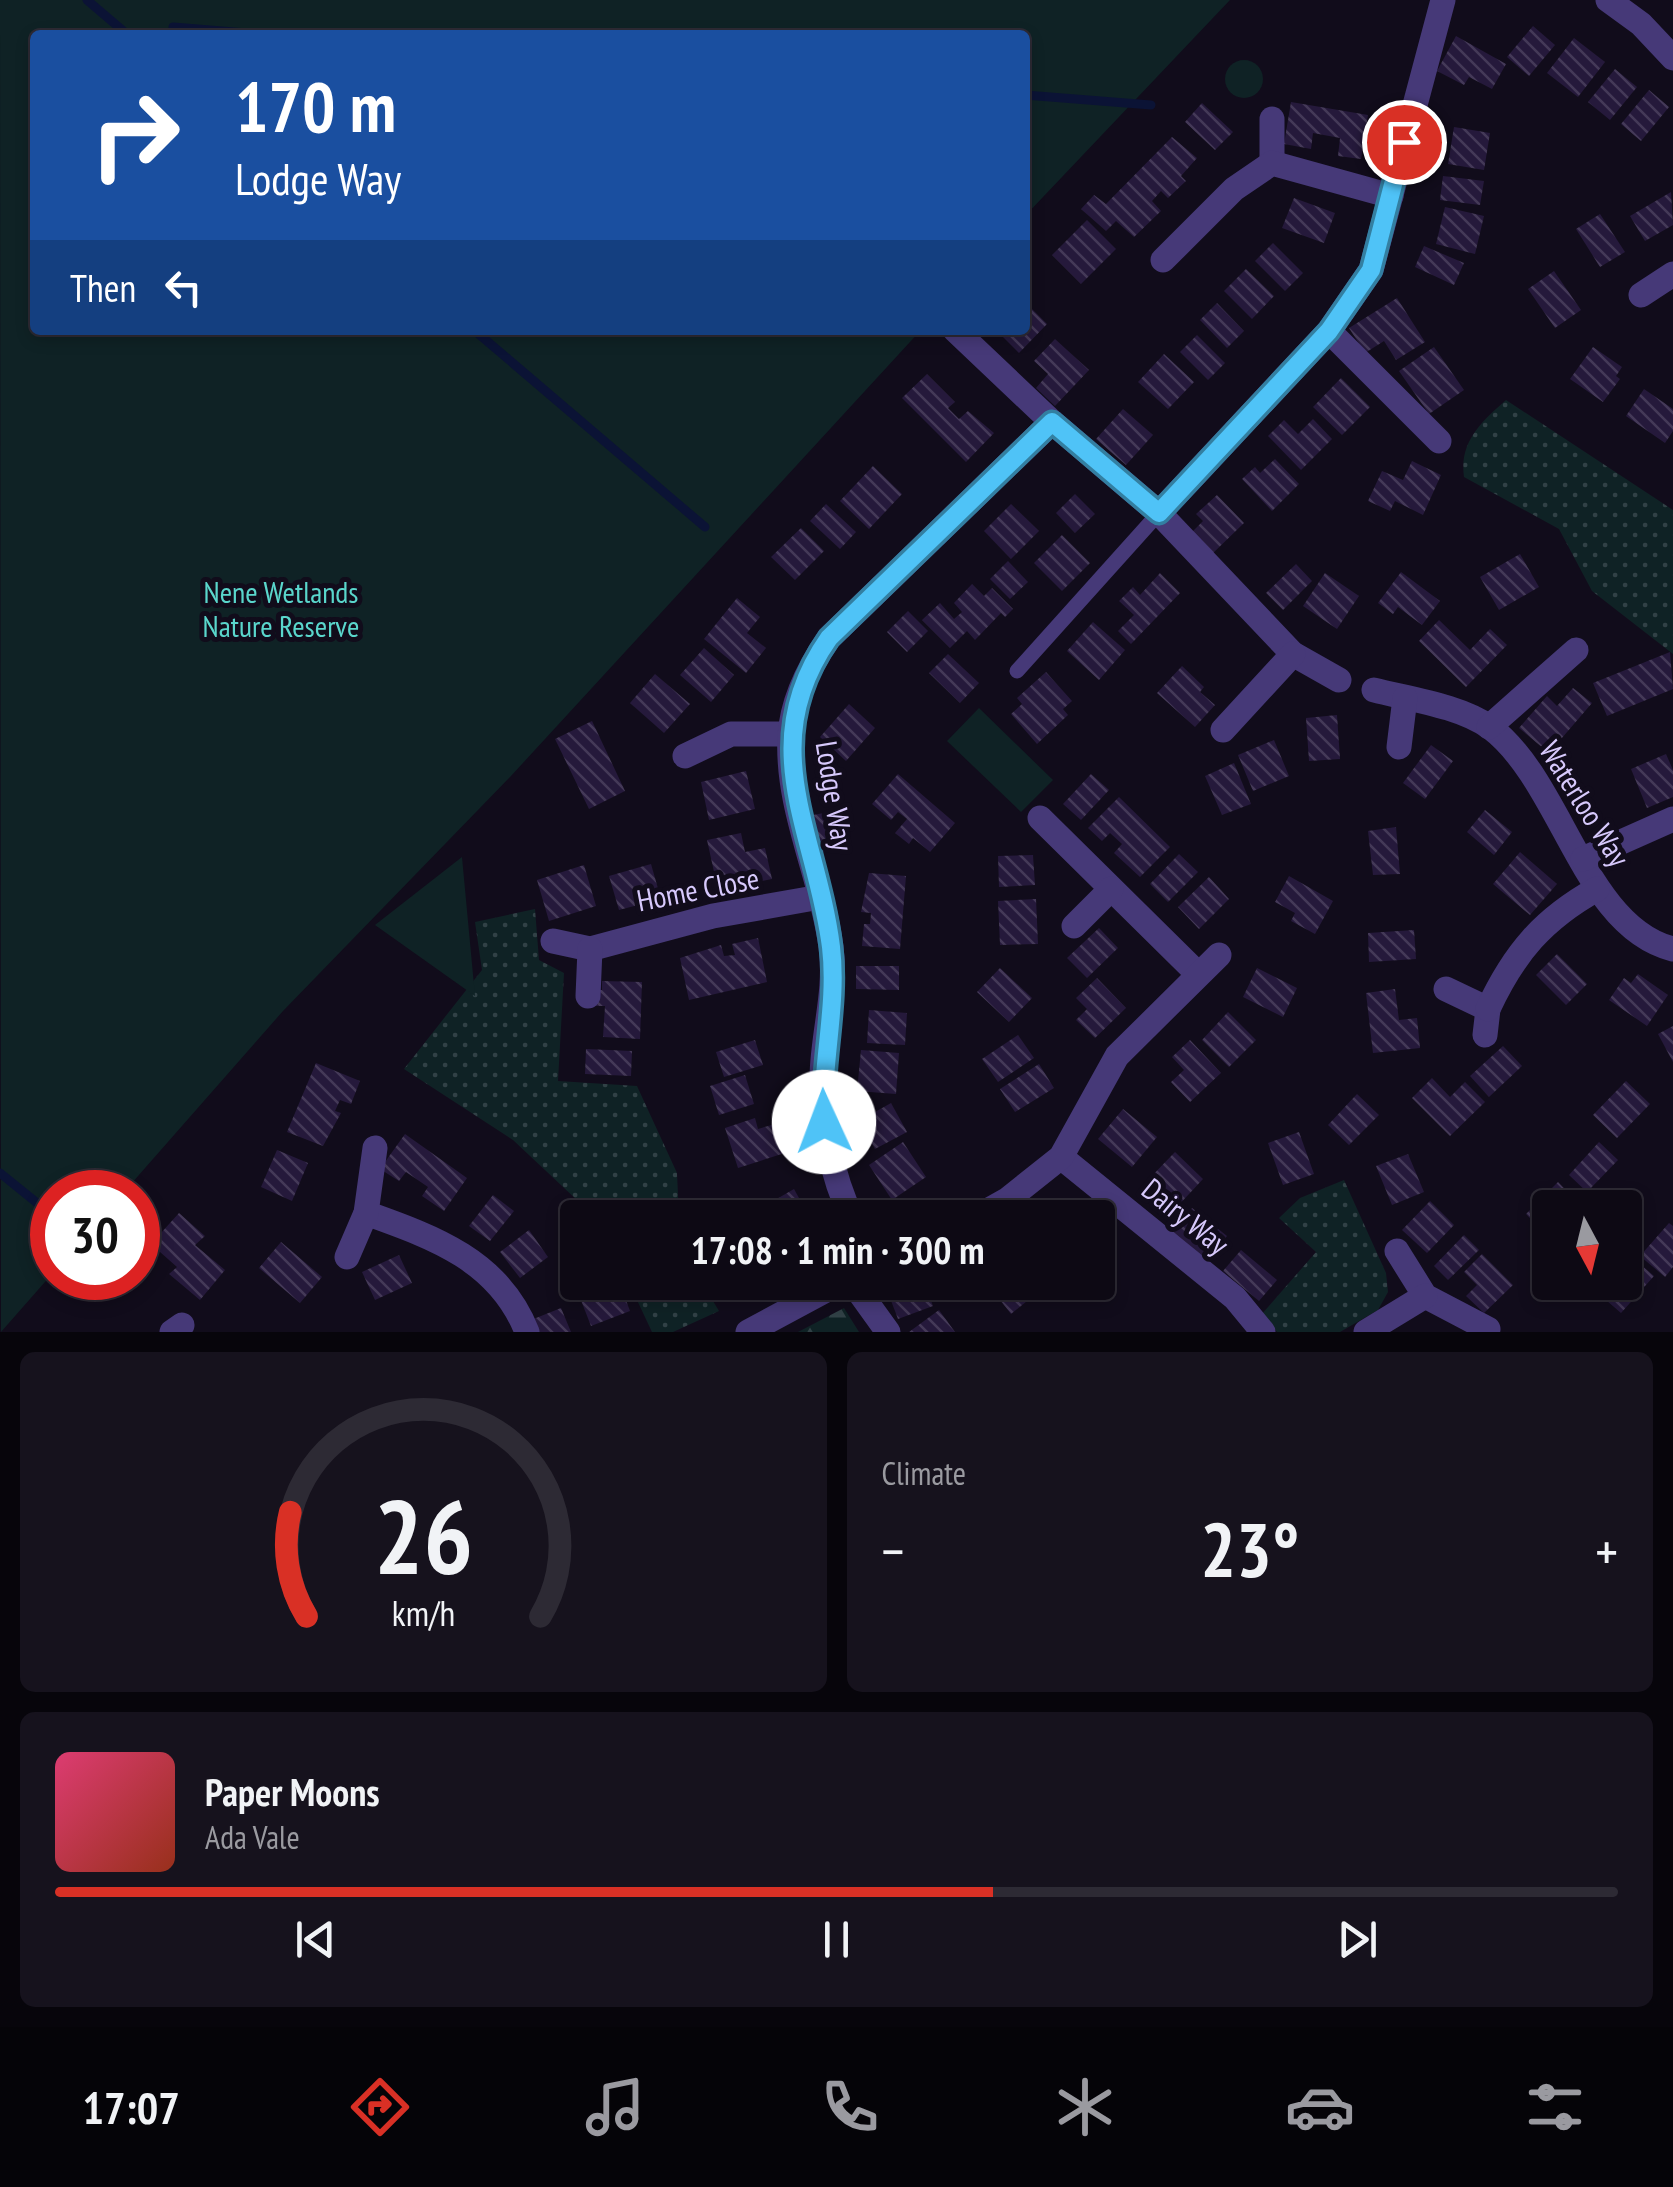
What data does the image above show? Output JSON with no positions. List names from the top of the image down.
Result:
{
  "streets": {
    "street": [
      "Lodge Way",
      "Waterloo Way",
      "Home Close",
      "Dairy Way"
    ]
  },
  "crossings": [
    ["Lodge Way", "Home Close"]
  ],
  "parks": ["Nene Wetlands Nature Reserve"],
  "north": "bottom",
  "page": {
    "turn": ["170 m", "Lodge Way"],
    "then": "Then",
    "limit": "30",
    "trip": "17:08 · 1 min · 300 m",
    "tile": "Climate",
    "heat": ["−", "23°", "+"],
    "song": ["Paper Moons", "Ada Vale"],
    "tabs": "17:07",
    "gauge": ["26", "km/h"]
  }
}
